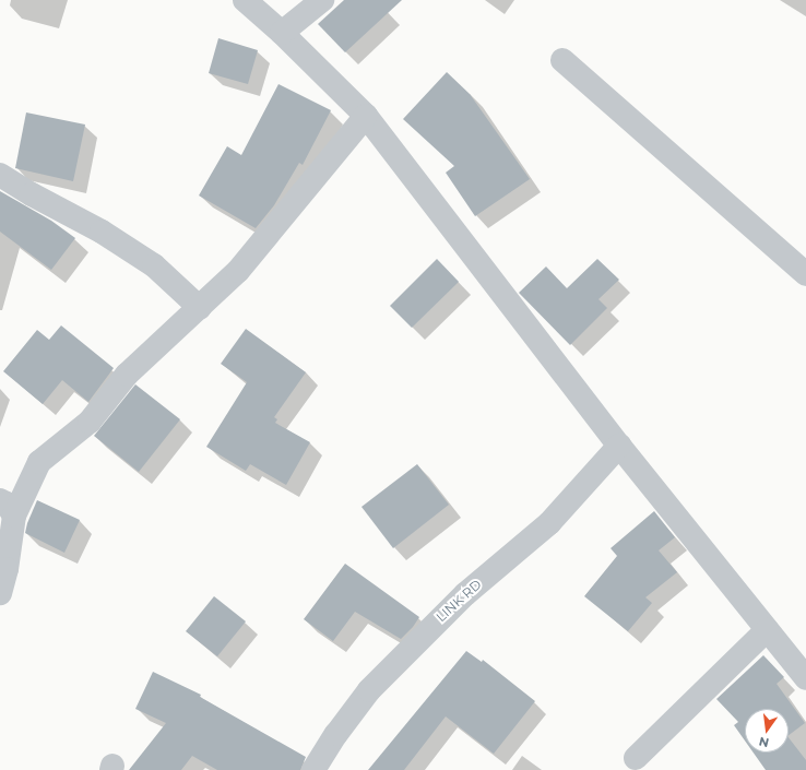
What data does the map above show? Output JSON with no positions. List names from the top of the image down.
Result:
{
  "streets": {
    "street": ["LINK RD"]
  },
  "north": "bottom"
}
